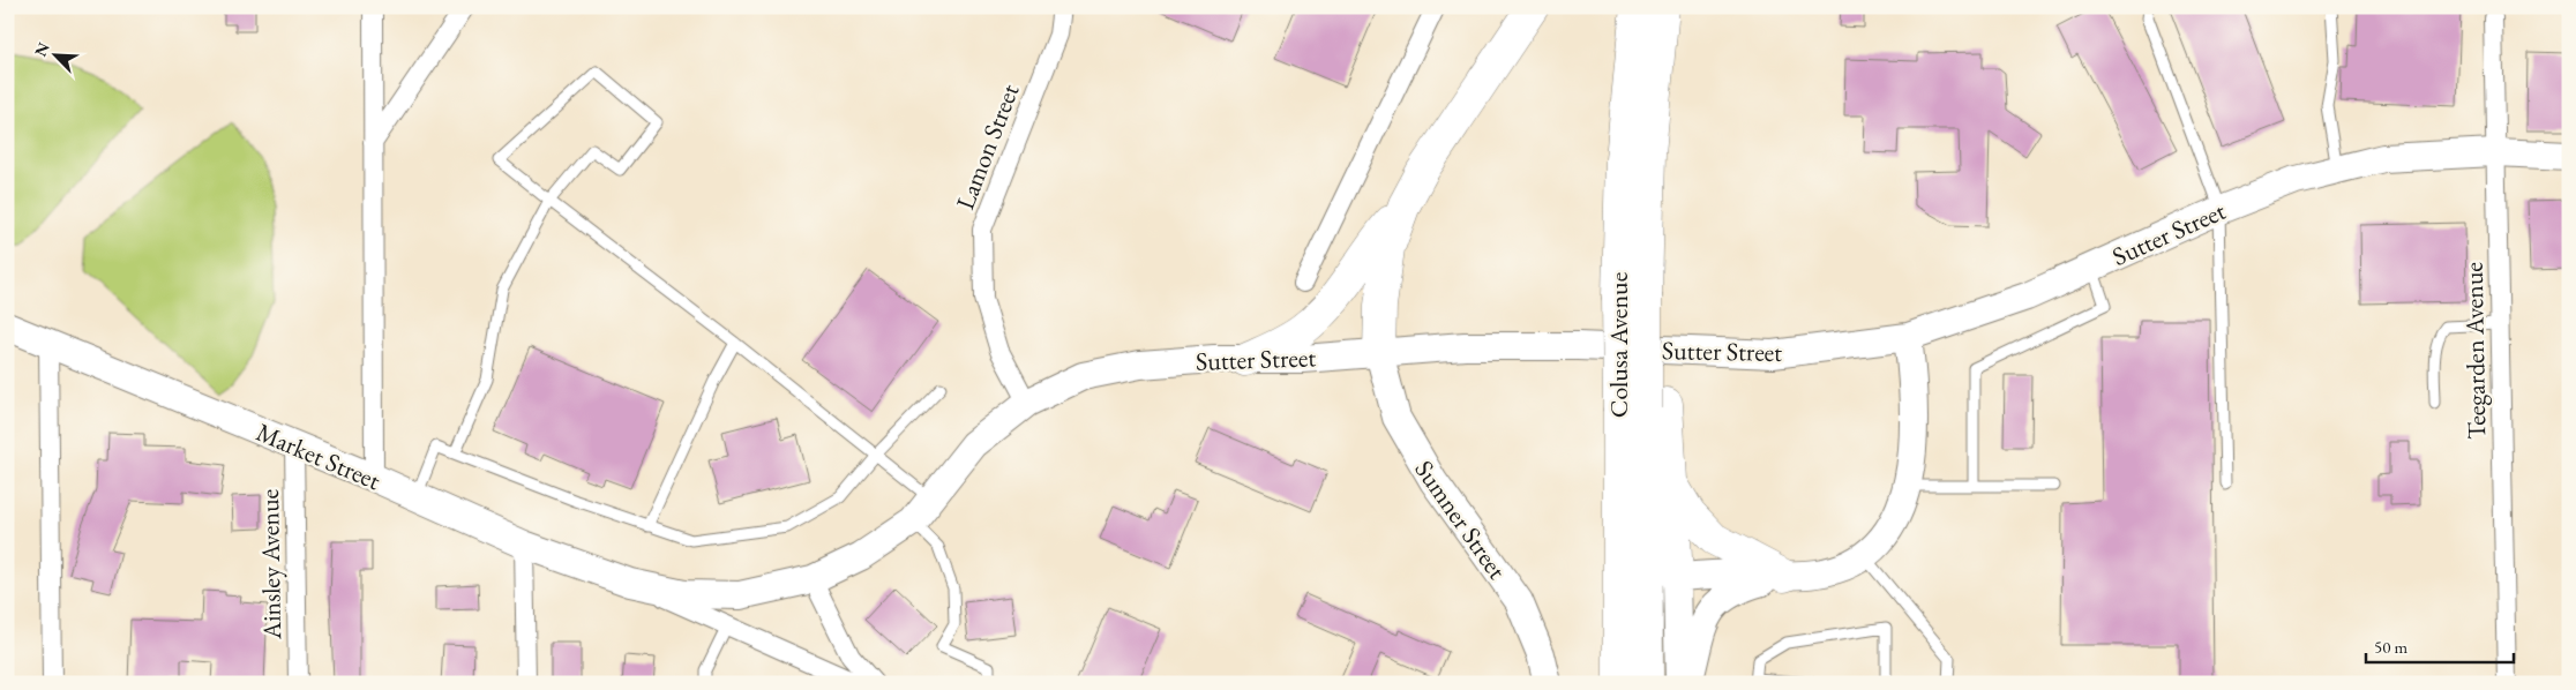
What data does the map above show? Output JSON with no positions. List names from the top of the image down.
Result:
{
  "streets": {
    "highway": ["Colusa Avenue"],
    "main road": ["Sutter Street", "Market Street", "Sumner Street"],
    "street": ["Lamon Street", "Teegarden Avenue", "Ainsley Avenue"]
  },
  "crossings": [
    ["Lamon Street", "Sutter Street"],
    ["Sutter Street", "Teegarden Avenue"],
    ["Sutter Street", "Market Street"],
    ["Sutter Street", "Sumner Street"],
    ["Market Street", "Ainsley Avenue"]
  ],
  "scale_bar": "50 m",
  "north": "top left"
}
